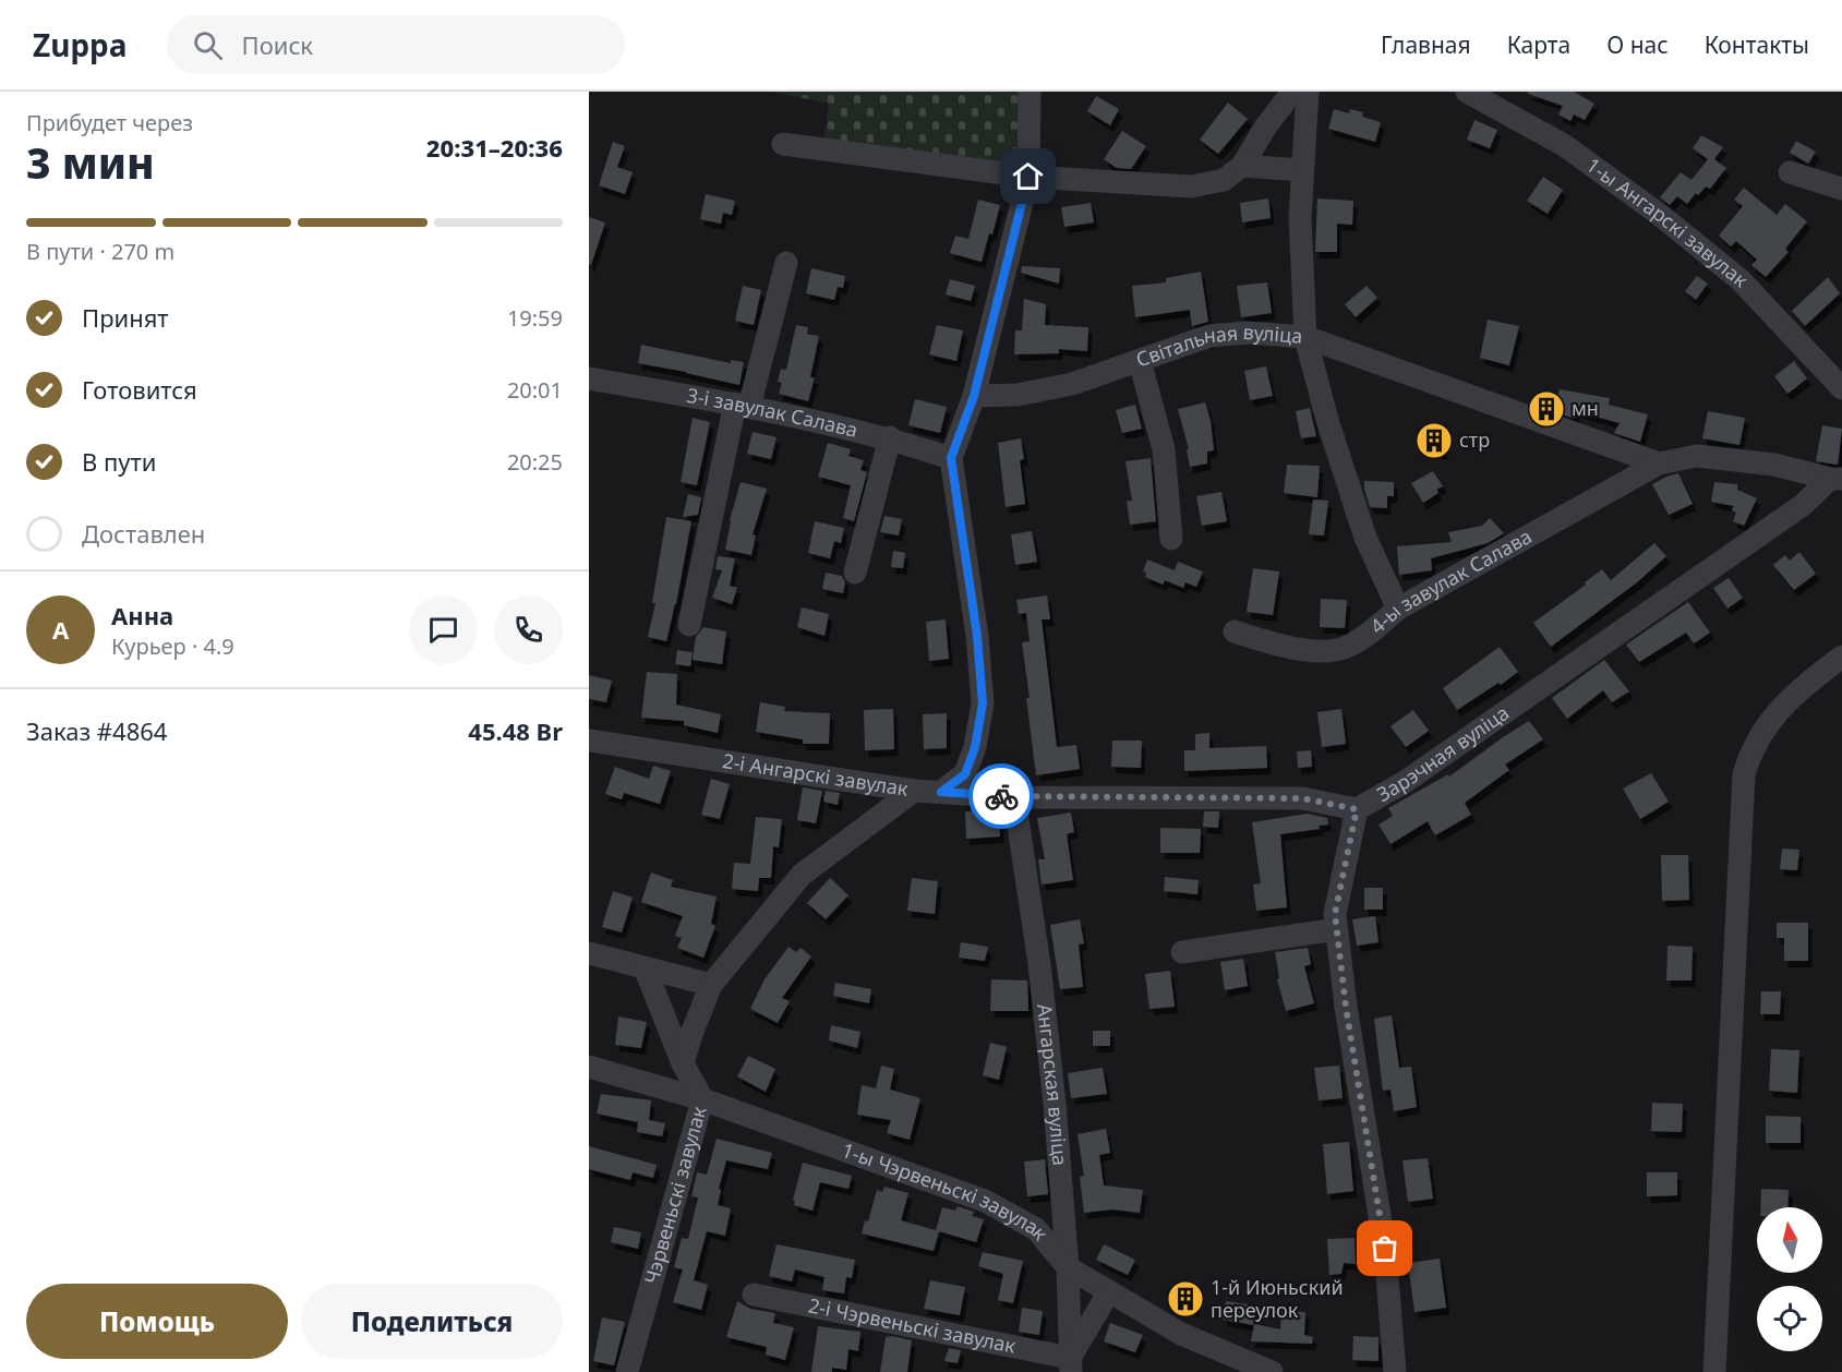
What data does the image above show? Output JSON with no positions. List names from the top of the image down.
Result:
{
  "streets": {
    "street": [
      "1-ы Ангарскі завулак",
      "Світальная вуліца",
      "3-і завулак Салава",
      "4-ы завулак Салава",
      "Зарэчная вуліца",
      "2-і Ангарскі завулак",
      "Ангарская вуліца",
      "Чэрвеньскі завулак",
      "1-ы Чэрвеньскі завулак",
      "2-і Чэрвеньскі завулак"
    ]
  },
  "crossings": [
    ["Зарэчная вуліца", "2-і Ангарскі завулак"],
    ["2-і Ангарскі завулак", "Ангарская вуліца"],
    ["Ангарская вуліца", "1-ы Чэрвеньскі завулак"],
    ["Ангарская вуліца", "2-і Чэрвеньскі завулак"],
    ["Чэрвеньскі завулак", "1-ы Чэрвеньскі завулак"]
  ],
  "places": {
    "building": ["мн", "стр", "1-й Июньский переулок"]
  },
  "north": "top",
  "page": {
    "header": "Zuppa",
    "search": "Поиск",
    "nav": [
      "Главная",
      "Карта",
      "О нас",
      "Контакты"
    ],
    "heading": ["3 мин", "Прибудет через", "20:31–20:36"],
    "panel": [
      "Анна",
      "Курьер · 4.9",
      "Заказ #4864",
      "45.48 Br"
    ],
    "bar": "В пути · 270 m",
    "list": [
      ["Принят", "19:59"],
      ["Готовится", "20:01"],
      ["В пути", "20:25"],
      "Доставлен"
    ],
    "round": "А",
    "buttons": ["Помощь", "Поделиться"]
  }
}
